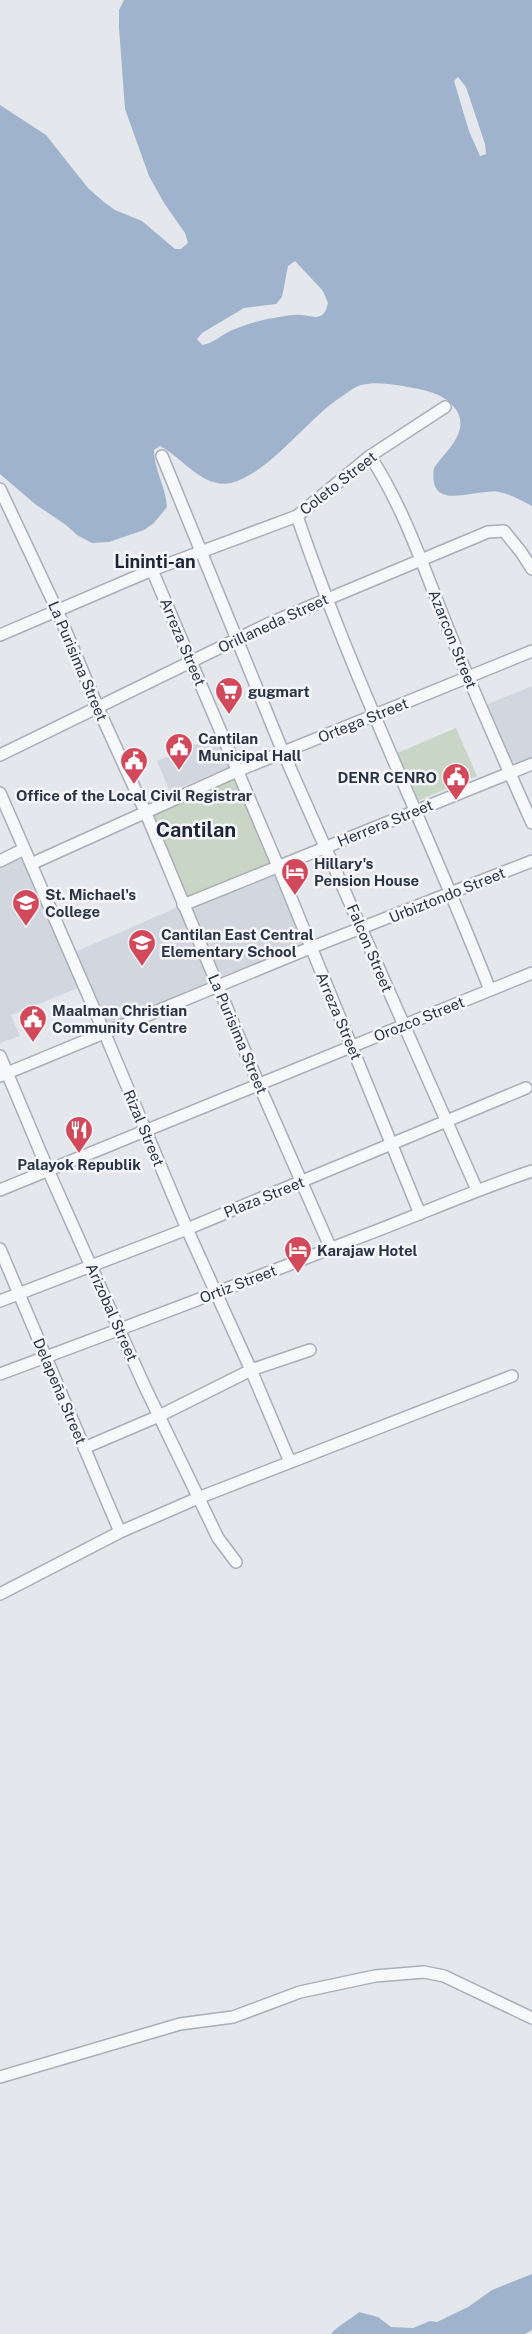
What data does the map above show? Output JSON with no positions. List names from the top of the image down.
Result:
{
  "streets": {
    "street": [
      "Coleto Street",
      "Orillaneda Street",
      "Azarcon Street",
      "Arreza Street",
      "La Purisima Street",
      "Ortega Street",
      "Herrera Street",
      "Urbiztondo Street",
      "Falcon Street",
      "Orozco Street",
      "Rizal Street",
      "Plaza Street",
      "Ortiz Street",
      "Arizobal Street",
      "Delapeña Street"
    ]
  },
  "crossings": [
    ["Coleto Street", "Azarcon Street"],
    ["Coleto Street", "Arreza Street"],
    ["Coleto Street", "La Purisima Street"],
    ["Coleto Street", "Falcon Street"],
    ["Orillaneda Street", "Azarcon Street"],
    ["Orillaneda Street", "Arreza Street"],
    ["Orillaneda Street", "La Purisima Street"],
    ["Orillaneda Street", "Falcon Street"],
    ["Azarcon Street", "Ortega Street"],
    ["Azarcon Street", "Herrera Street"],
    ["Arreza Street", "Ortega Street"],
    ["Arreza Street", "Herrera Street"],
    ["Arreza Street", "Urbiztondo Street"],
    ["Arreza Street", "Orozco Street"],
    ["Arreza Street", "Plaza Street"],
    ["Arreza Street", "Ortiz Street"],
    ["La Purisima Street", "Ortega Street"],
    ["La Purisima Street", "Herrera Street"],
    ["La Purisima Street", "Urbiztondo Street"],
    ["La Purisima Street", "Orozco Street"],
    ["La Purisima Street", "Plaza Street"],
    ["La Purisima Street", "Ortiz Street"],
    ["Ortega Street", "Falcon Street"],
    ["Ortega Street", "Rizal Street"],
    ["Herrera Street", "Falcon Street"],
    ["Urbiztondo Street", "Falcon Street"],
    ["Urbiztondo Street", "Rizal Street"],
    ["Urbiztondo Street", "Arizobal Street"],
    ["Falcon Street", "Orozco Street"],
    ["Falcon Street", "Plaza Street"],
    ["Falcon Street", "Ortiz Street"],
    ["Orozco Street", "Rizal Street"],
    ["Orozco Street", "Arizobal Street"],
    ["Rizal Street", "Plaza Street"],
    ["Rizal Street", "Ortiz Street"],
    ["Plaza Street", "Arizobal Street"],
    ["Plaza Street", "Delapeña Street"],
    ["Ortiz Street", "Arizobal Street"],
    ["Ortiz Street", "Delapeña Street"]
  ],
  "districts": ["Lininti-an", "Cantilan"],
  "places": {
    "supermarket": ["gugmart"],
    "public building": [
      "Cantilan Municipal Hall",
      "Office of the Local Civil Registrar",
      "DENR CENRO",
      "Maalman Christian Community Centre"
    ],
    "hotel": ["Hillary's Pension House", "Karajaw Hotel"],
    "school or university": ["St. Michael's College", "Cantilan East Central Elementary School"],
    "restaurant": ["Palayok Republik"]
  }
}
